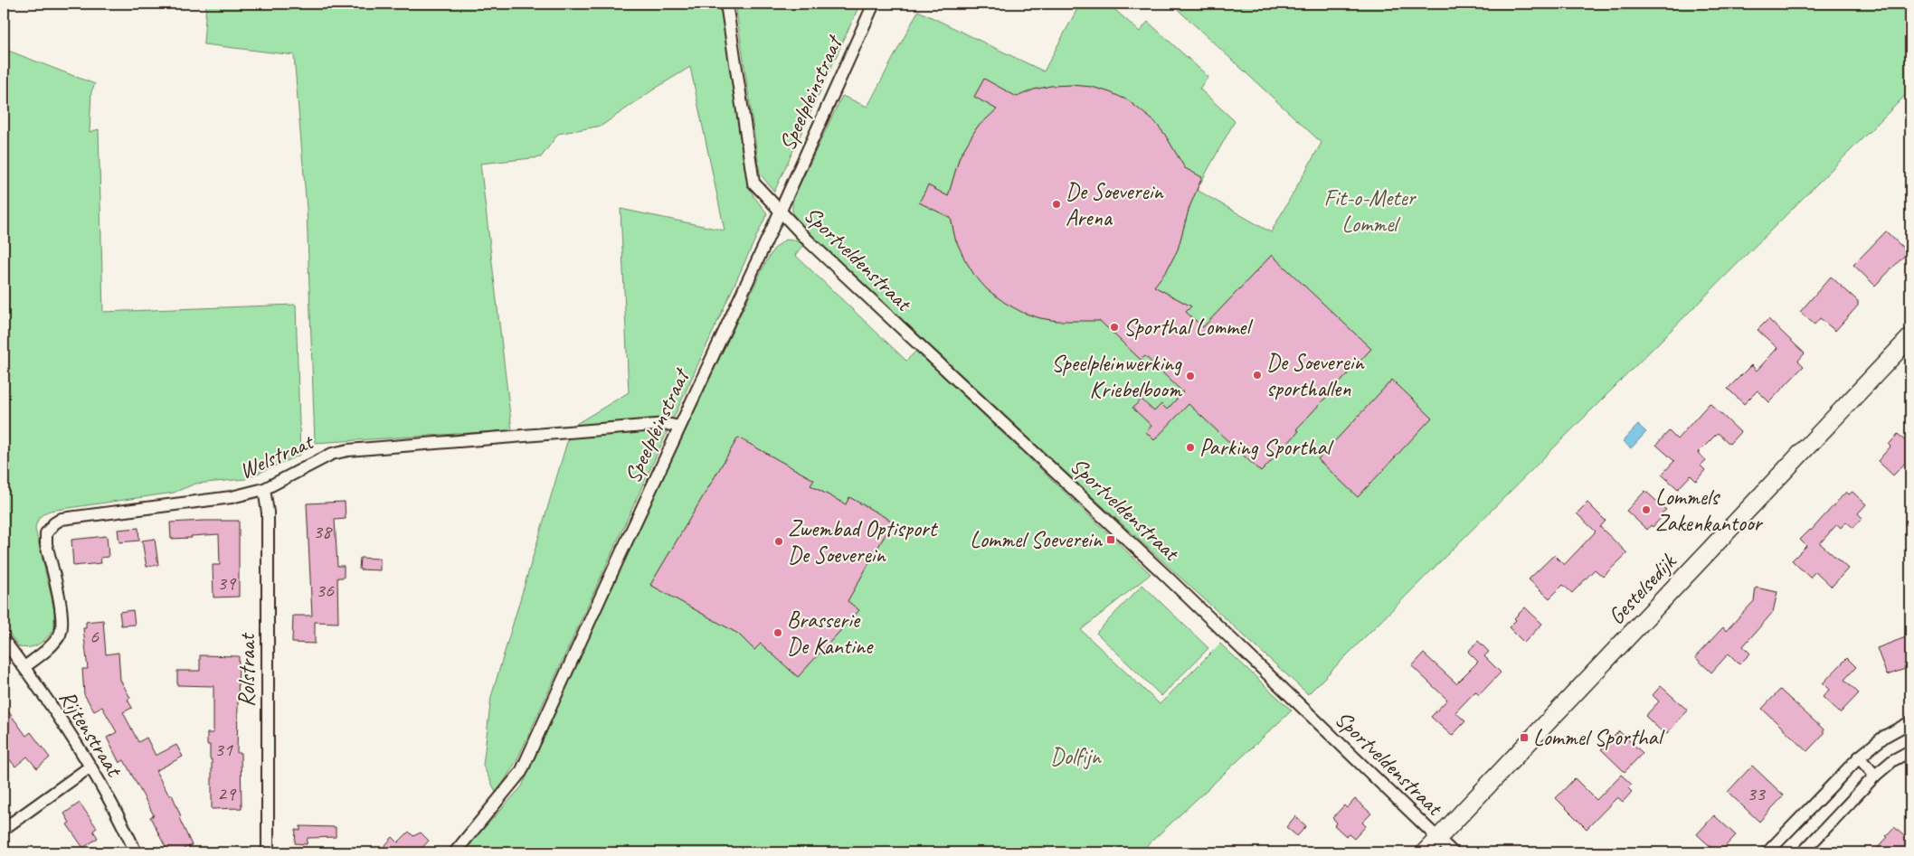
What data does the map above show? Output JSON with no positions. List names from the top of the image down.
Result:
{
  "streets": {
    "main road": ["Gestelsedijk"],
    "street": [
      "Speelpleinstraat",
      "Sportveldenstraat",
      "Welstraat",
      "Rolstraat",
      "Rijtenstraat"
    ]
  },
  "crossings": [
    ["Speelpleinstraat", "Sportveldenstraat"],
    ["Speelpleinstraat", "Welstraat"],
    ["Sportveldenstraat", "Gestelsedijk"],
    ["Welstraat", "Rolstraat"],
    ["Welstraat", "Rijtenstraat"]
  ],
  "parks": ["Fit-o-Meter Lommel", "Dolfijn"],
  "places": {
    "other": [
      "De Soeverein Arena",
      "Sporthal Lommel",
      "De Soeverein sporthallen",
      "Speelpleinwerking Kriebelboom",
      "Parking Sporthal",
      "Lommels Zakenkantoor",
      "Zwembad Optisport De Soeverein",
      "Brasserie De Kantine"
    ],
    "transit": ["Lommel Soeverein", "Lommel Sporthal"]
  },
  "house_numbers": [
    "38",
    "39",
    "36",
    "6",
    "31",
    "29",
    "33"
  ]
}
